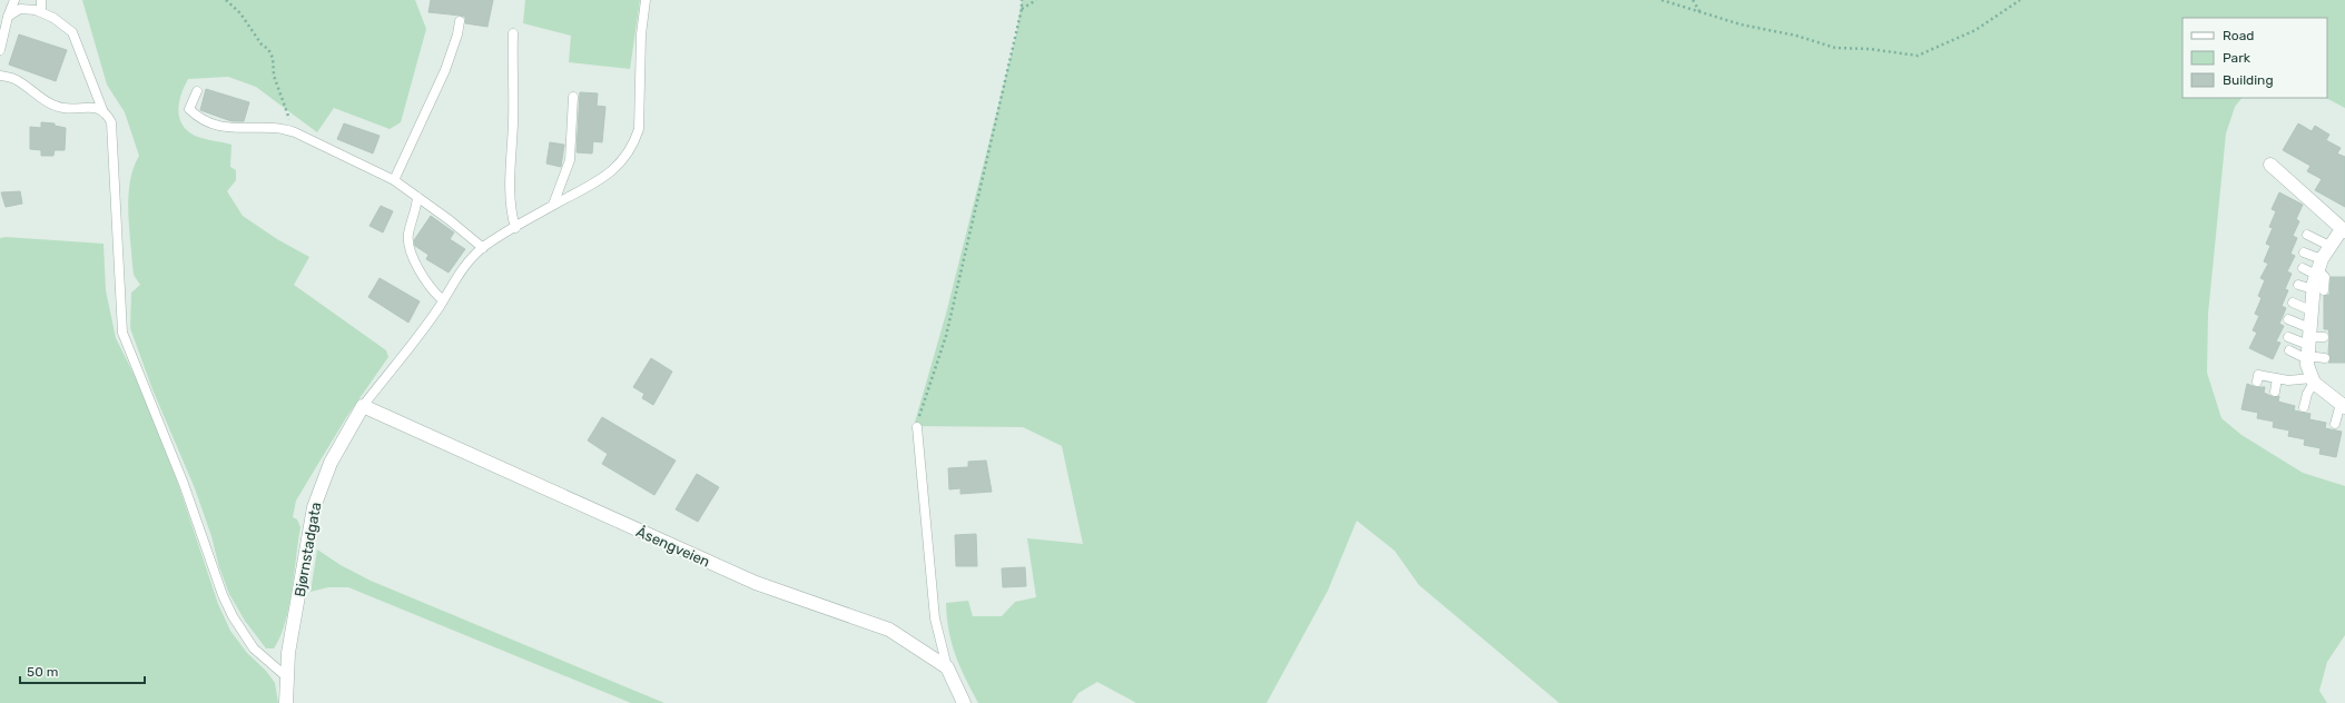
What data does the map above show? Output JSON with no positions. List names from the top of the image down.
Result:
{
  "streets": {
    "street": ["Åsengveien", "Bjørnstadgata"]
  },
  "crossings": [
    ["Åsengveien", "Bjørnstadgata"]
  ],
  "legend": ["Road", "Park", "Building"],
  "scale_bar": "50 m"
}
